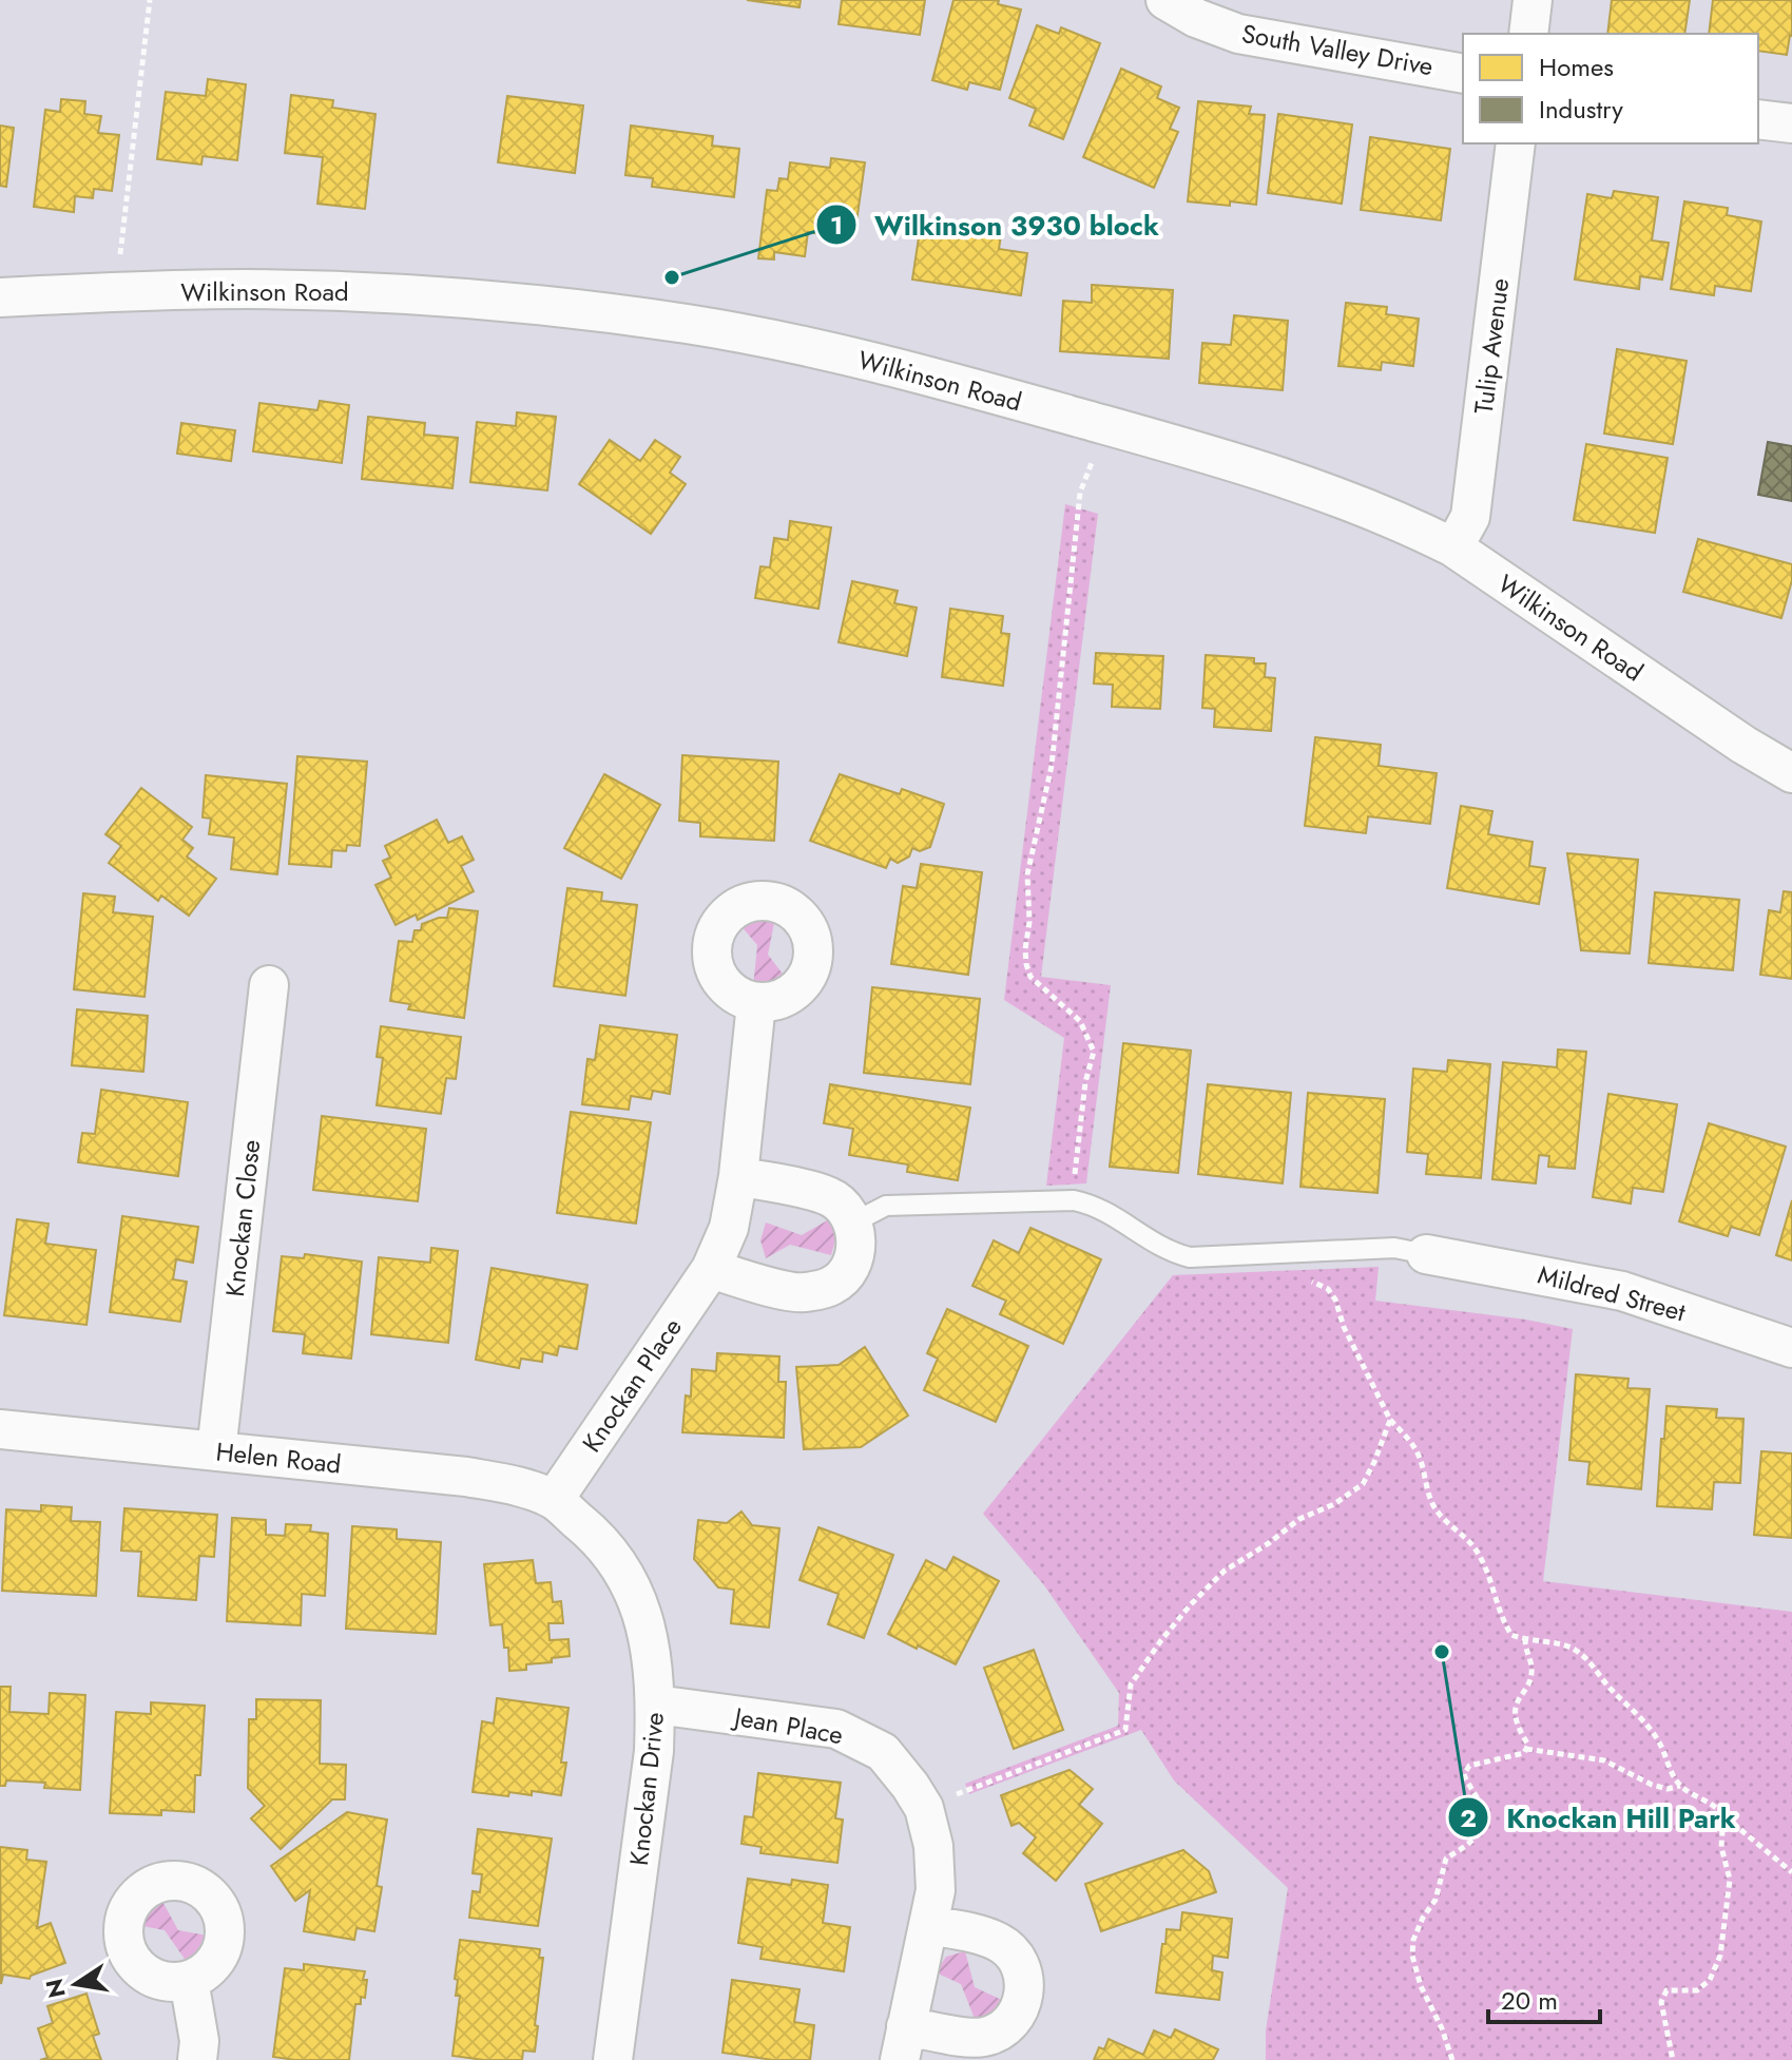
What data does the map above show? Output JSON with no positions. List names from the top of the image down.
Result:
{
  "streets": {
    "street": [
      "South Valley Drive",
      "Wilkinson Road",
      "Tulip Avenue",
      "Knockan Close",
      "Mildred Street",
      "Knockan Place",
      "Helen Road",
      "Jean Place",
      "Knockan Drive"
    ]
  },
  "crossings": [
    ["Wilkinson Road", "Tulip Avenue"],
    ["Knockan Close", "Helen Road"],
    ["Knockan Place", "Helen Road"],
    ["Knockan Place", "Knockan Drive"],
    ["Helen Road", "Knockan Drive"],
    ["Jean Place", "Knockan Drive"]
  ],
  "places": ["Wilkinson 3930 block", "Knockan Hill Park"],
  "legend": ["Homes", "Industry"],
  "scale_bar": "20 m",
  "north": "left"
}
